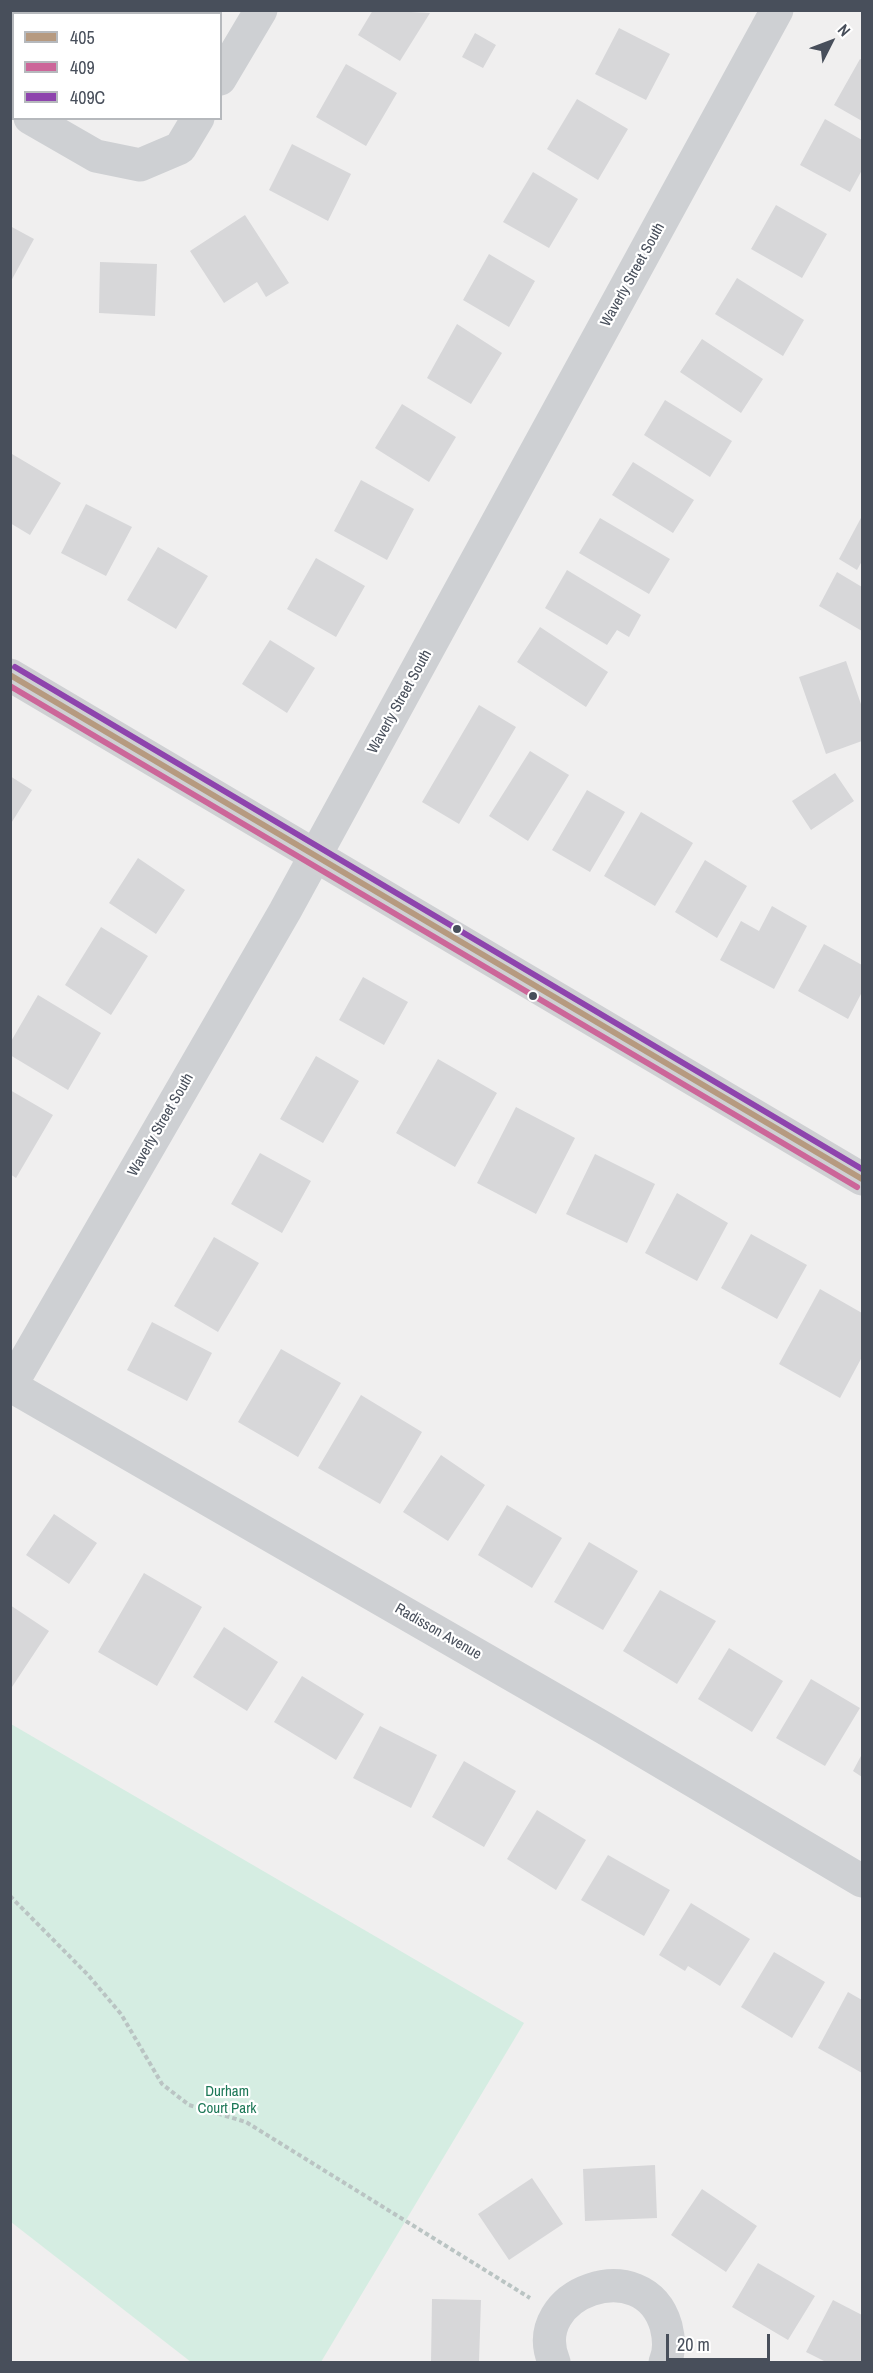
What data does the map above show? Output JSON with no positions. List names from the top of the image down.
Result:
{
  "streets": {
    "street": ["Waverly Street South", "Radisson Avenue"]
  },
  "crossings": [
    ["Waverly Street South", "Radisson Avenue"]
  ],
  "parks": ["Durham Court Park"],
  "lines": ["transit line 409C", "transit line 405", "transit line 409"],
  "legend": ["405", "409", "409C"],
  "scale_bar": "20 m",
  "north": "top right"
}
